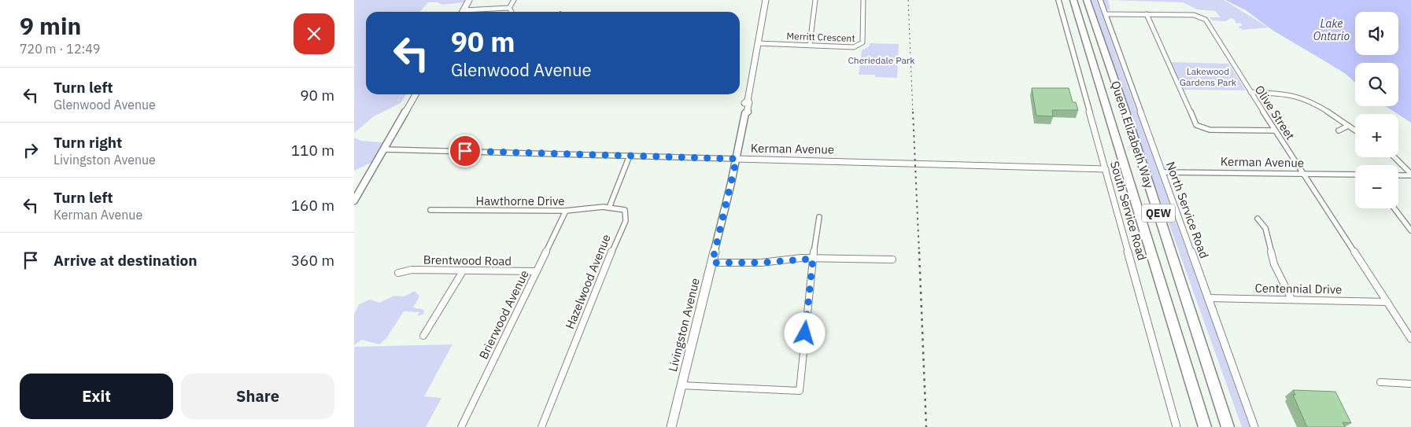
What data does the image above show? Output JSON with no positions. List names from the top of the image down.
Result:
{
  "streets": {
    "highway": ["Queen Elizabeth Way", "QEW"],
    "main road": ["Livingston Avenue"],
    "street": [
      "Merritt Crescent",
      "Olive Street",
      "Kerman Avenue",
      "Hawthorne Drive",
      "North Service Road",
      "South Service Road",
      "Brentwood Road",
      "Hazelwood Avenue",
      "Centennial Drive",
      "Brierwood Avenue"
    ]
  },
  "crossings": [
    ["Merritt Crescent", "Livingston Avenue"],
    ["Olive Street", "Kerman Avenue"],
    ["Olive Street", "North Service Road"],
    ["Olive Street", "Centennial Drive"],
    ["Kerman Avenue", "North Service Road"],
    ["Kerman Avenue", "South Service Road"],
    ["Kerman Avenue", "Livingston Avenue"],
    ["Hawthorne Drive", "Hazelwood Avenue"],
    ["Hawthorne Drive", "Brierwood Avenue"],
    ["North Service Road", "Centennial Drive"],
    ["Brentwood Road", "Brierwood Avenue"]
  ],
  "water": ["Lake Ontario"],
  "parks": ["Cheriedale Park", "Lakewood Gardens Park"],
  "page": {
    "heading": ["9 min", "720 m · 12:49"],
    "map_buttons": ["+", "−"],
    "turn": ["90 m", "Glenwood Avenue"],
    "list": [
      {
        "name": "Turn left",
        "note": "Glenwood Avenue",
        "value": "90 m"
      },
      {
        "name": "Turn right",
        "note": "Livingston Avenue",
        "value": "110 m"
      },
      {
        "name": "Turn left",
        "note": "Kerman Avenue",
        "value": "160 m"
      },
      {
        "name": "Arrive at destination",
        "value": "360 m"
      }
    ],
    "buttons": ["Exit", "Share"]
  }
}
